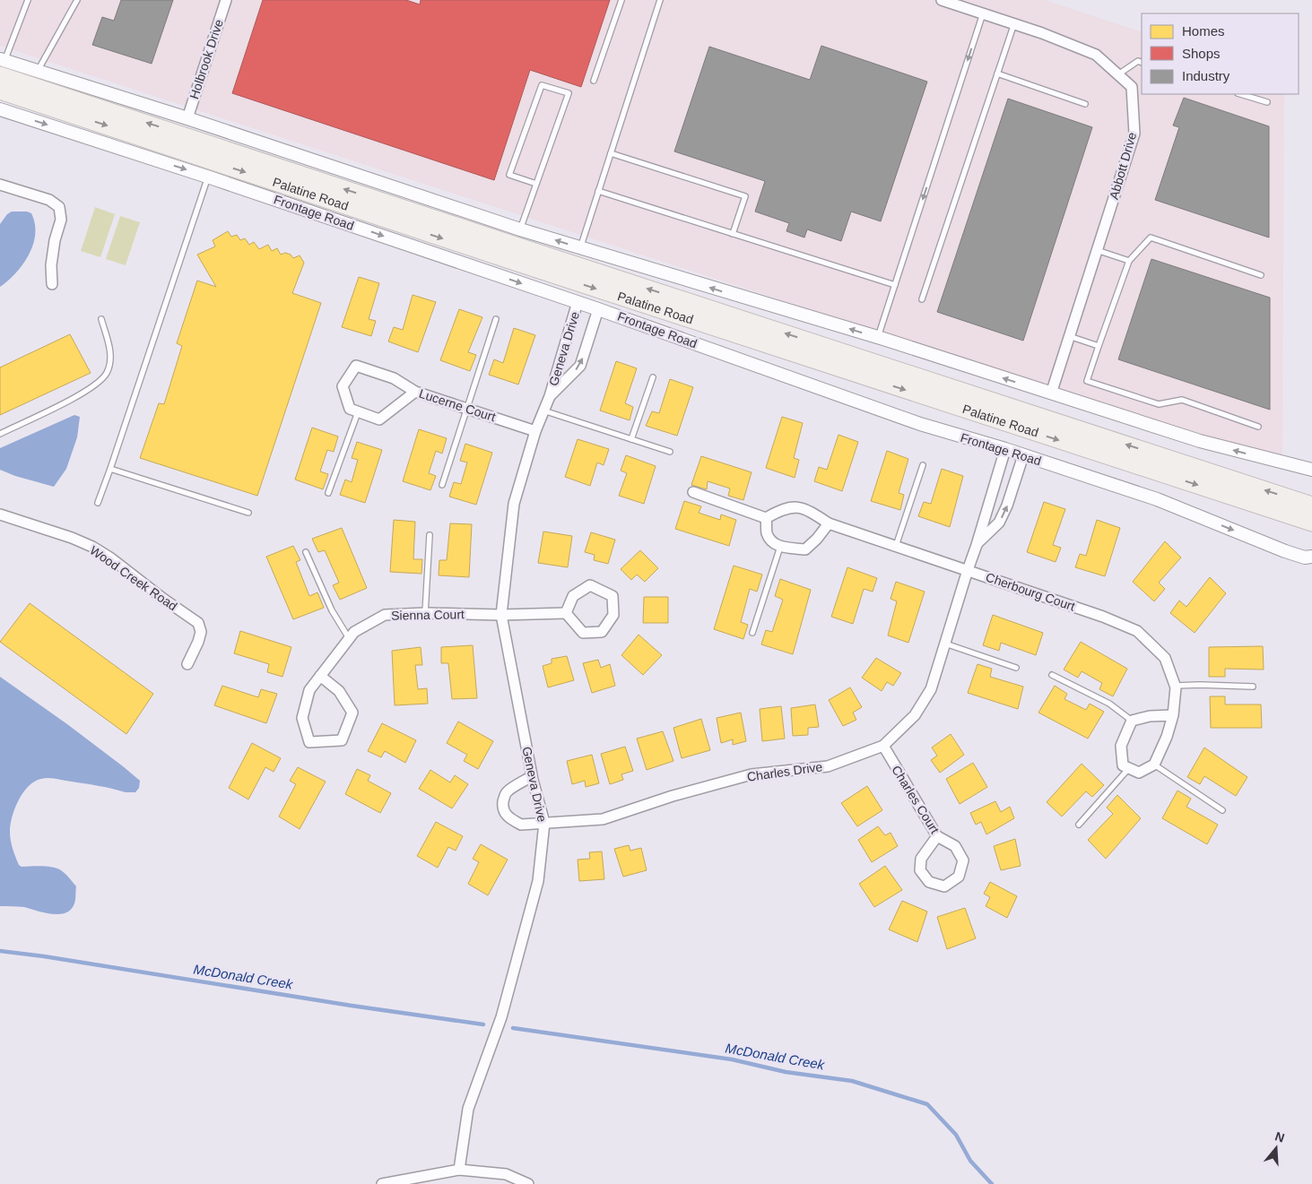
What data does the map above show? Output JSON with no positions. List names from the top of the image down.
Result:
{
  "streets": {
    "highway": ["Palatine Road"],
    "street": [
      "Holbrook Drive",
      "Abbott Drive",
      "Frontage Road",
      "Geneva Drive",
      "Lucerne Court",
      "Wood Creek Road",
      "Cherbourg Court",
      "Sienna Court",
      "Charles Drive",
      "Charles Court"
    ]
  },
  "crossings": [
    ["Frontage Road", "Geneva Drive"],
    ["Frontage Road", "Charles Drive"],
    ["Geneva Drive", "Lucerne Court"],
    ["Geneva Drive", "Sienna Court"],
    ["Geneva Drive", "Charles Drive"],
    ["Cherbourg Court", "Charles Drive"],
    ["Charles Drive", "Charles Court"]
  ],
  "water": ["McDonald Creek"],
  "legend": ["Homes", "Shops", "Industry"],
  "north": "top"
}
